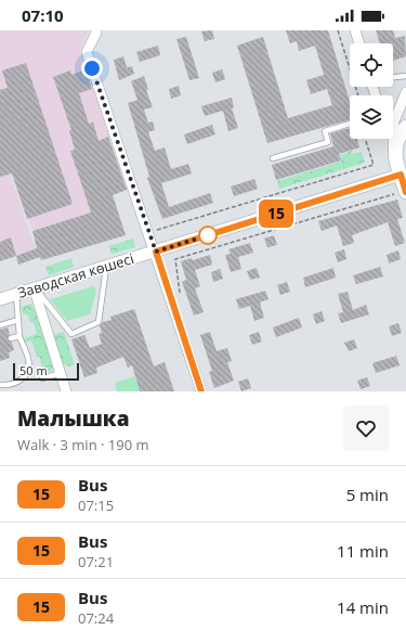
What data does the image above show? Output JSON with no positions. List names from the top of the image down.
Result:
{
  "streets": {
    "street": ["Заводская көшесі"]
  },
  "lines": ["bus line 15"],
  "scale_bar": "50 m",
  "page": {
    "status": "07:10",
    "on_map": "15",
    "scale": "50 m",
    "heading": ["Малышка", "Walk · 3 min · 190 m"],
    "list": [
      {
        "mark": "15",
        "name": "Bus",
        "note": "07:15",
        "value": "5 min"
      },
      {
        "mark": "15",
        "name": "Bus",
        "note": "07:21",
        "value": "11 min"
      },
      {
        "mark": "15",
        "name": "Bus",
        "note": "07:24",
        "value": "14 min"
      }
    ]
  }
}
